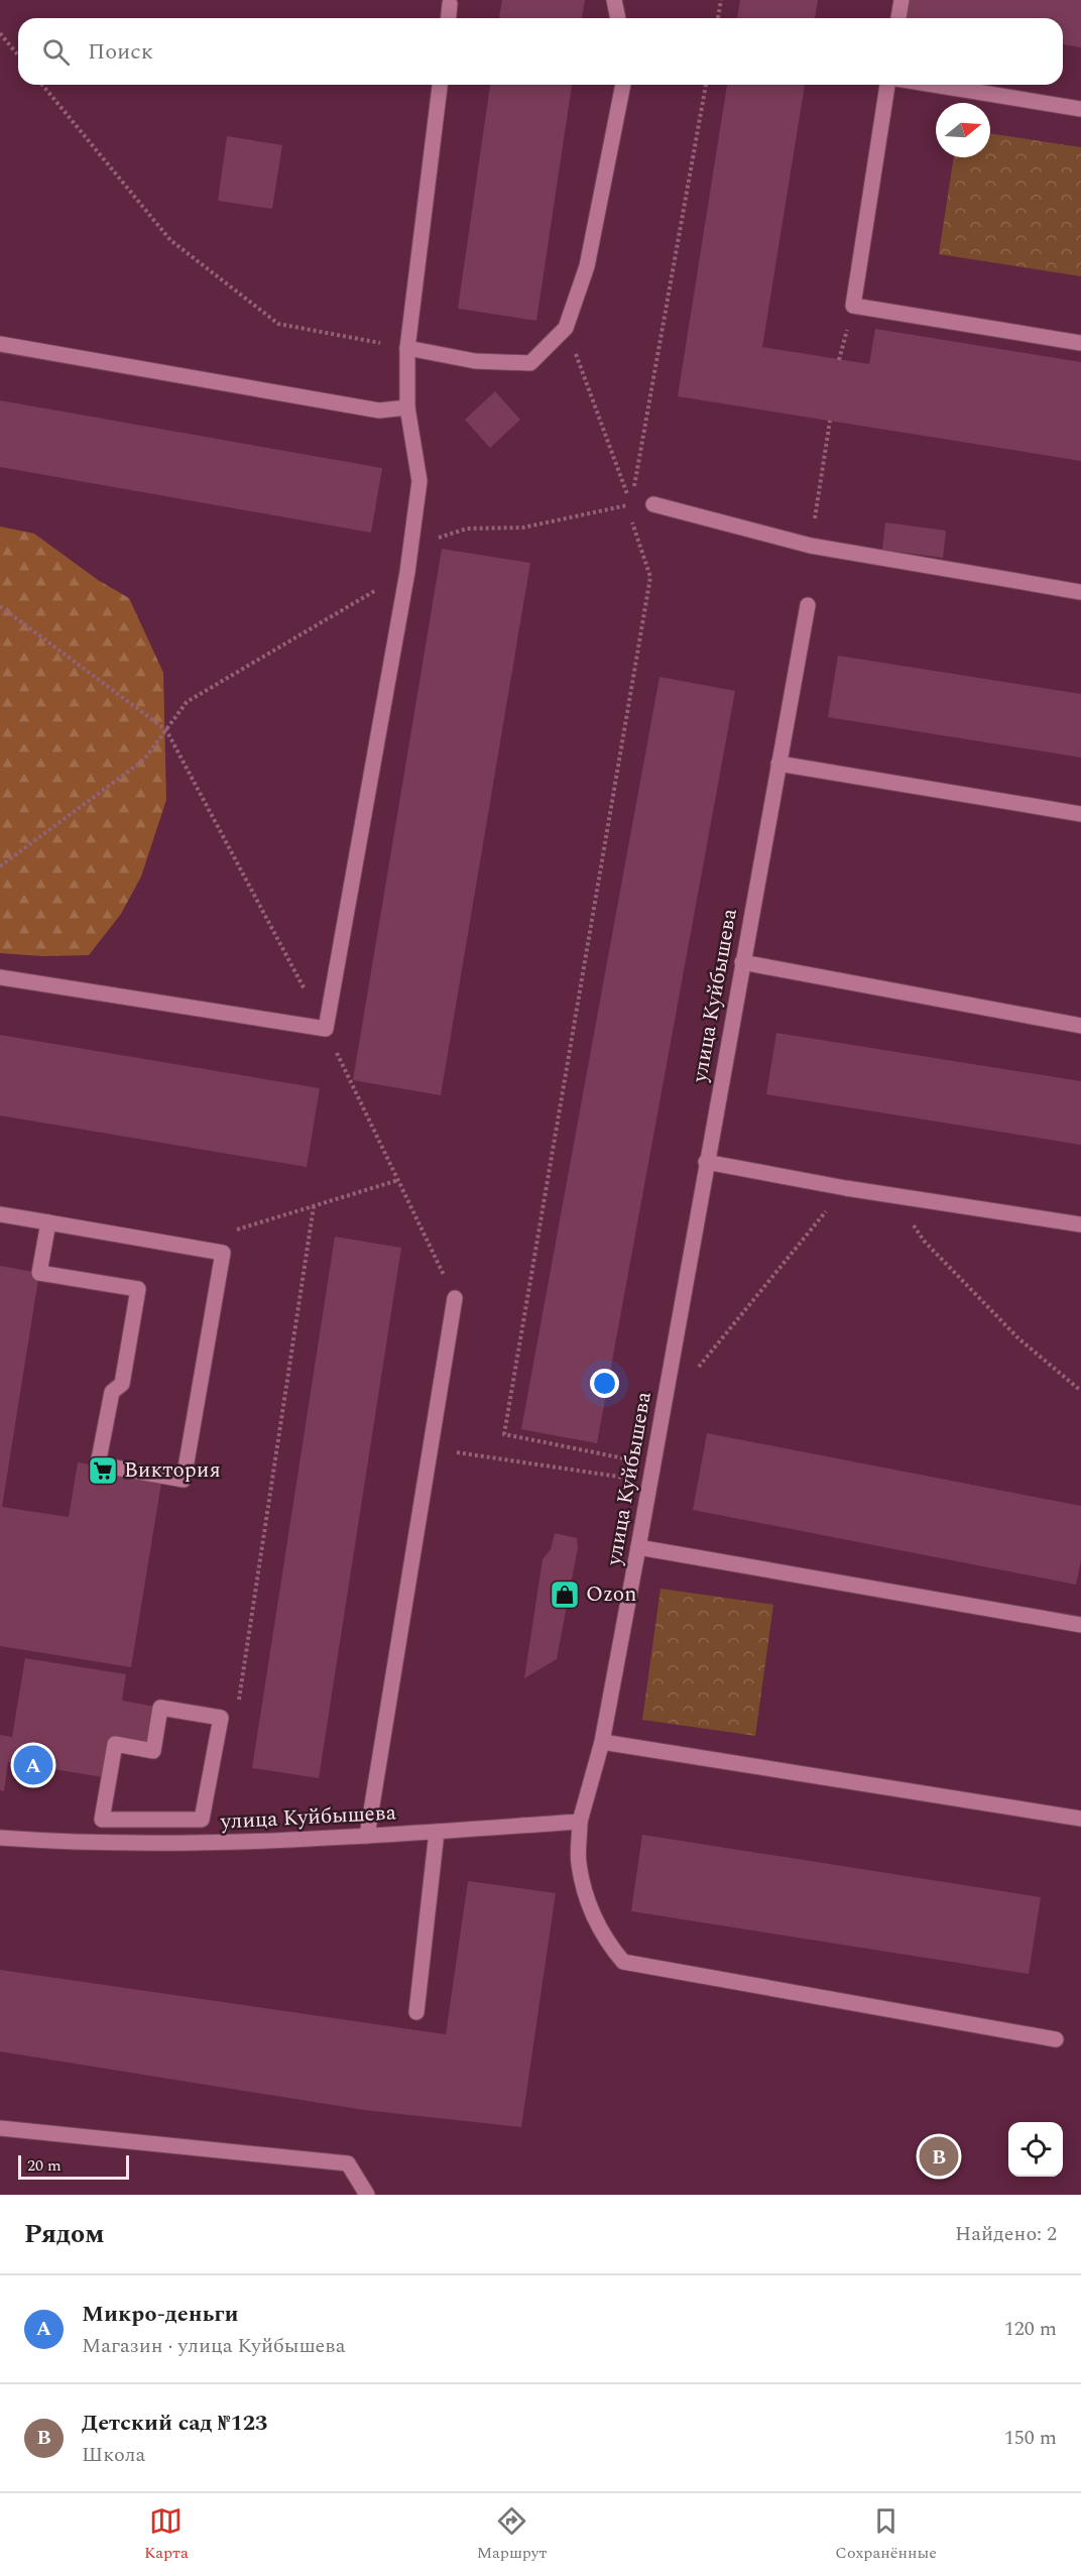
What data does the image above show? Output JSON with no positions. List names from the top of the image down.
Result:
{
  "streets": {
    "street": ["улица Куйбышева"]
  },
  "places": {
    "supermarket": ["Виктория"],
    "shop": ["Ozon"]
  },
  "scale_bar": "20 m",
  "north": "right",
  "page": {
    "search": "Поиск",
    "pins": ["A", "B"],
    "scale": "20 m",
    "heading": ["Рядом", "Найдено: 2"],
    "list": [
      {
        "mark": "A",
        "name": "Микро-деньги",
        "note": "Магазин · улица Куйбышева",
        "value": "120 m"
      },
      {
        "mark": "B",
        "name": "Детский сад №123",
        "note": "Школа",
        "value": "150 m"
      }
    ],
    "nav": ["Карта", "Маршрут", "Сохранённые"]
  }
}
